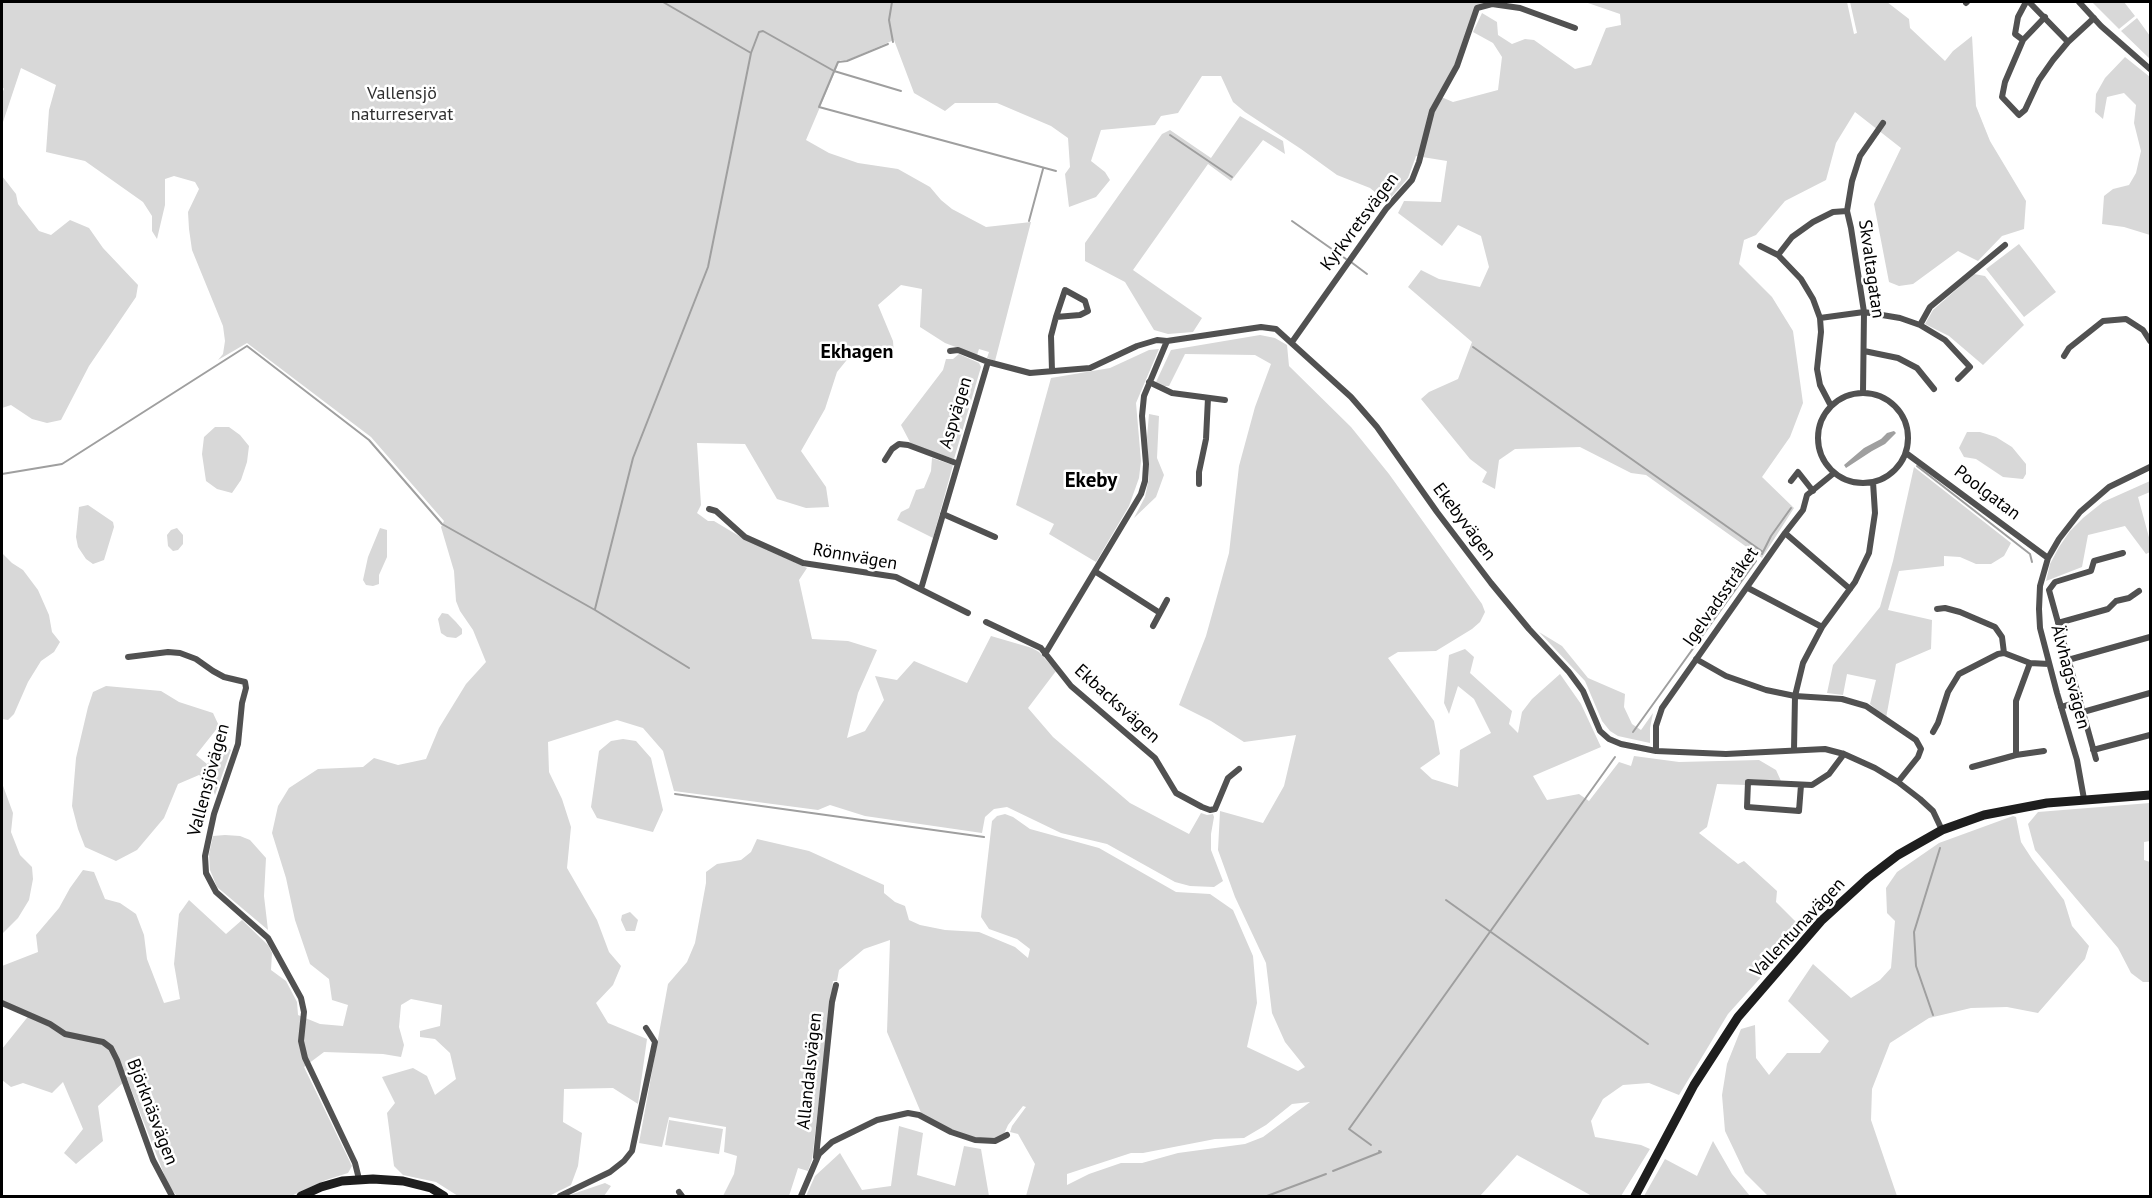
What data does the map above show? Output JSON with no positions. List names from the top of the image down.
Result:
{
  "streets": {
    "main road": ["Vallentunavägen"],
    "street": [
      "Kyrkvretsvägen",
      "Skvaltagatan",
      "Aspvägen",
      "Poolgatan",
      "Ekebyvägen",
      "Rönnvägen",
      "Igelvadsstråket",
      "Älvhagsvägen",
      "Ekbacksvägen",
      "Vallensjövägen",
      "Allandalsvägen",
      "Björknäsvägen"
    ]
  },
  "crossings": [
    ["Kyrkvretsvägen", "Ekebyvägen"],
    ["Skvaltagatan", "Poolgatan"],
    ["Skvaltagatan", "Igelvadsstråket"],
    ["Aspvägen", "Ekebyvägen"],
    ["Aspvägen", "Rönnvägen"],
    ["Poolgatan", "Igelvadsstråket"],
    ["Poolgatan", "Älvhagsvägen"],
    ["Ekebyvägen", "Igelvadsstråket"],
    ["Ekebyvägen", "Vallentunavägen"],
    ["Älvhagsvägen", "Vallentunavägen"]
  ],
  "districts": ["Ekhagen", "Ekeby"],
  "parks": ["Vallensjö naturreservat"]
}
